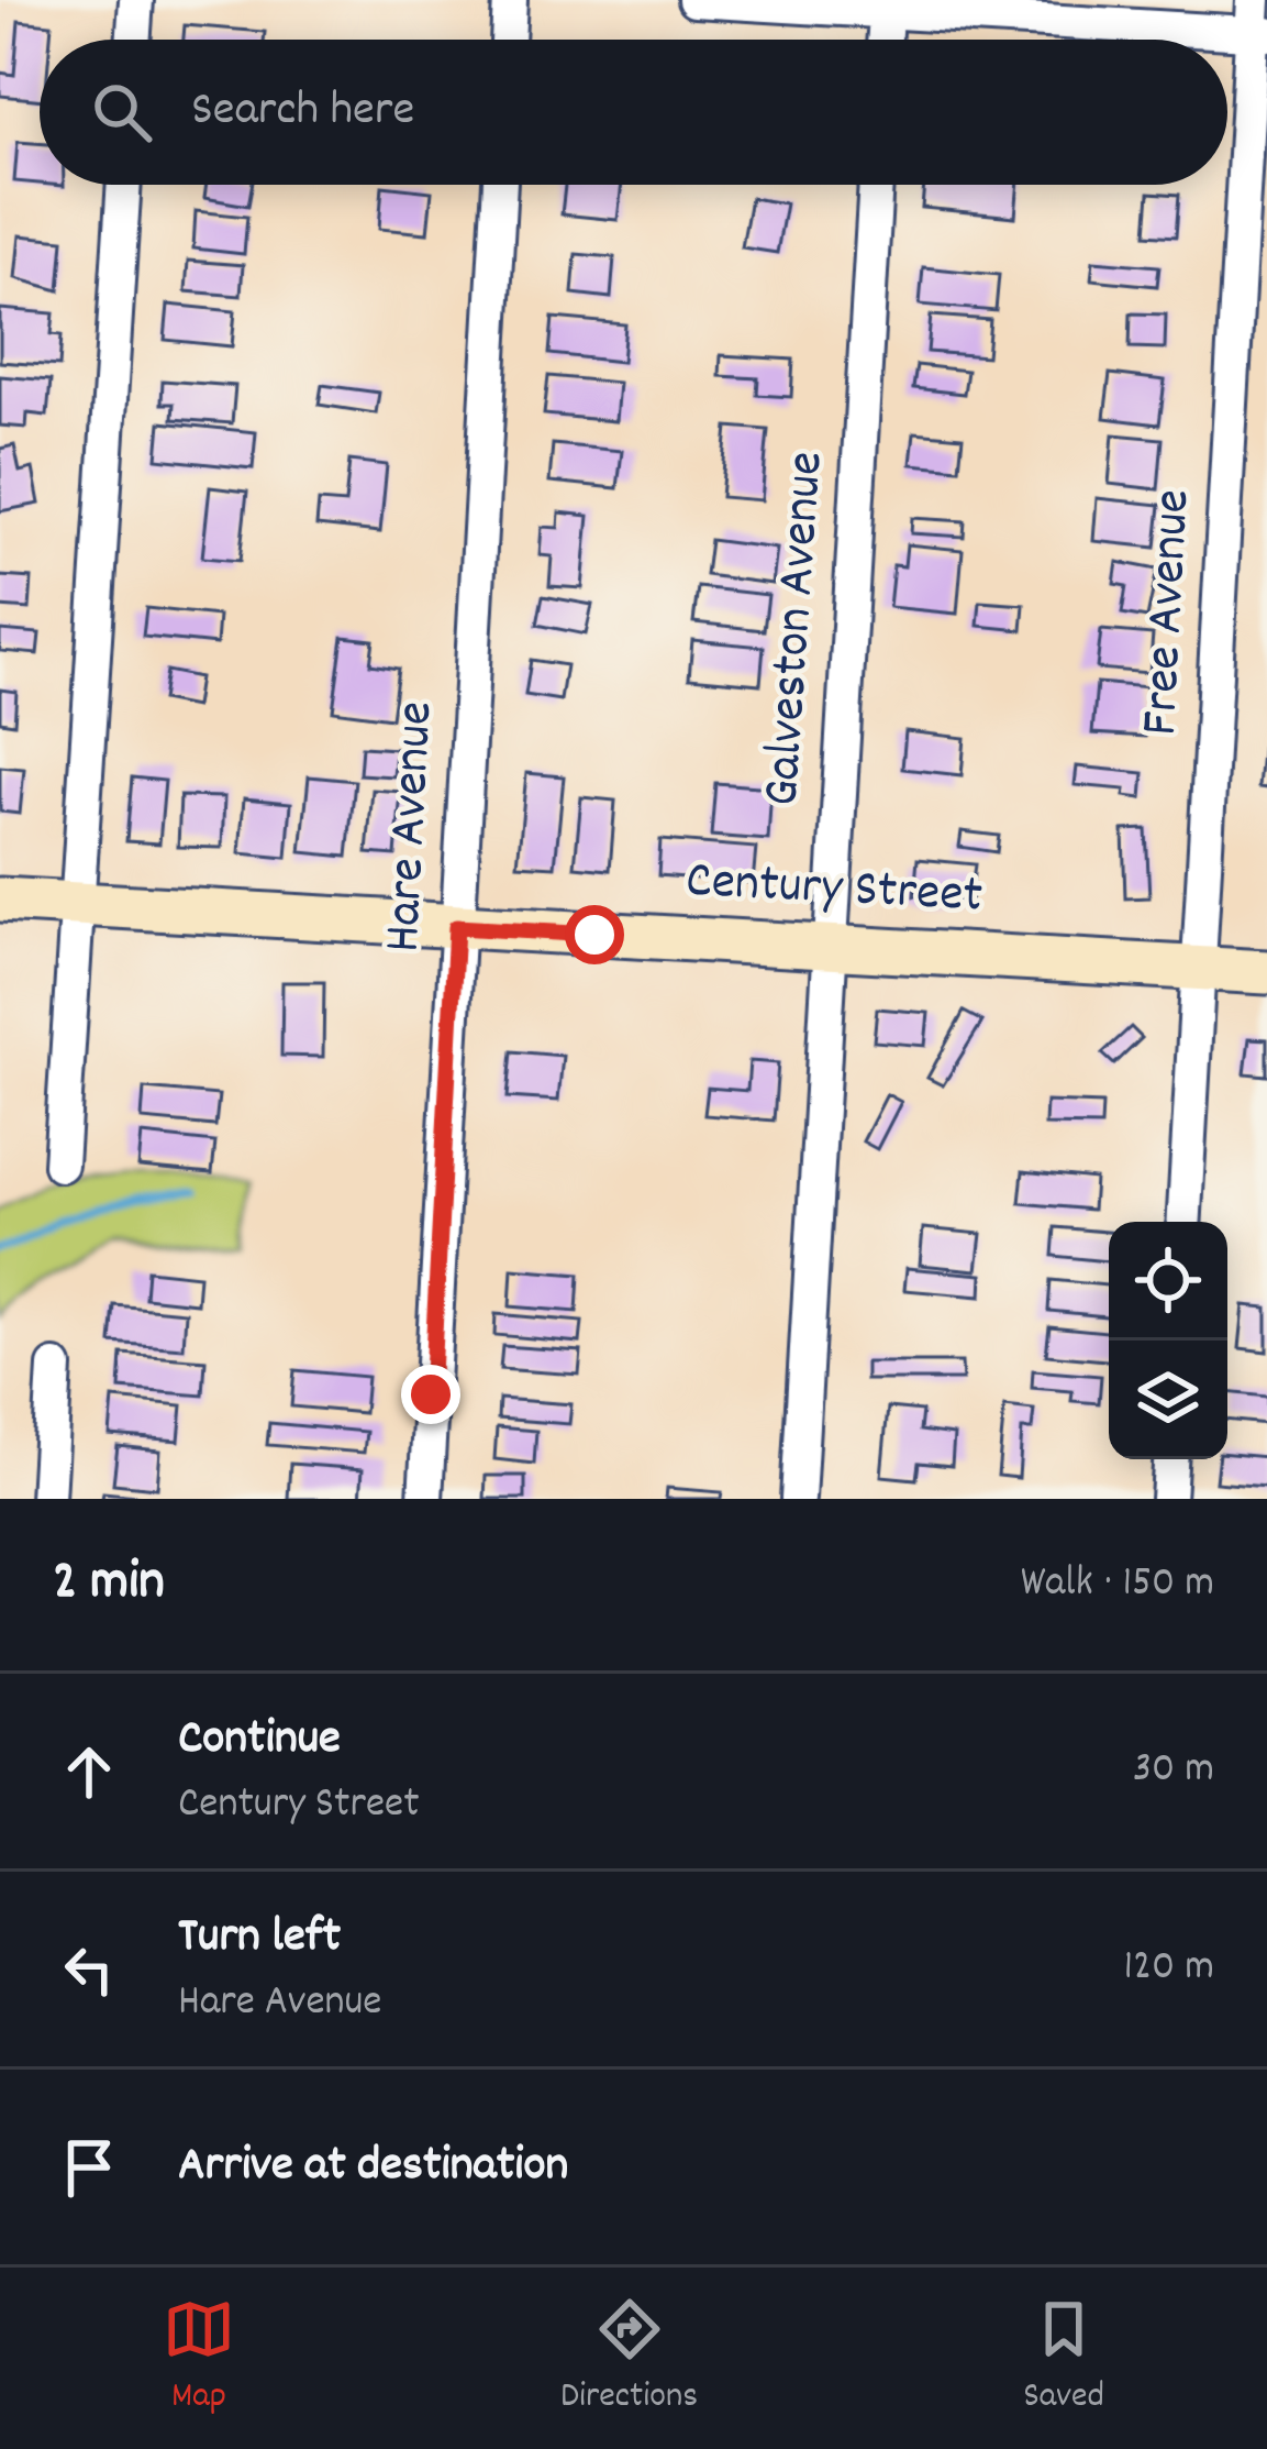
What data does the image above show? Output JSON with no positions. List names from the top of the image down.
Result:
{
  "streets": {
    "street": [
      "Free Avenue",
      "Galveston Avenue",
      "Hare Avenue",
      "Century Street"
    ]
  },
  "crossings": [
    ["Free Avenue", "Century Street"],
    ["Galveston Avenue", "Century Street"],
    ["Hare Avenue", "Century Street"]
  ],
  "page": {
    "search": "Search here",
    "heading": ["2 min", "Walk · 150 m"],
    "list": [
      ["Continue", "Century Street", "30 m"],
      ["Turn left", "Hare Avenue", "120 m"],
      "Arrive at destination"
    ],
    "nav": ["Map", "Directions", "Saved"]
  }
}
